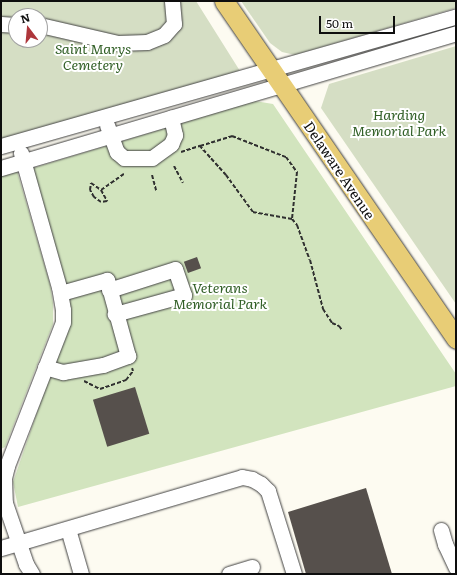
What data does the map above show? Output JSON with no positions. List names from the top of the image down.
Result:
{
  "streets": {
    "main road": ["Delaware Avenue"]
  },
  "parks": ["Saint Marys Cemetery", "Harding Memorial Park", "Veterans Memorial Park"],
  "scale_bar": "50 m",
  "north": "top"
}
